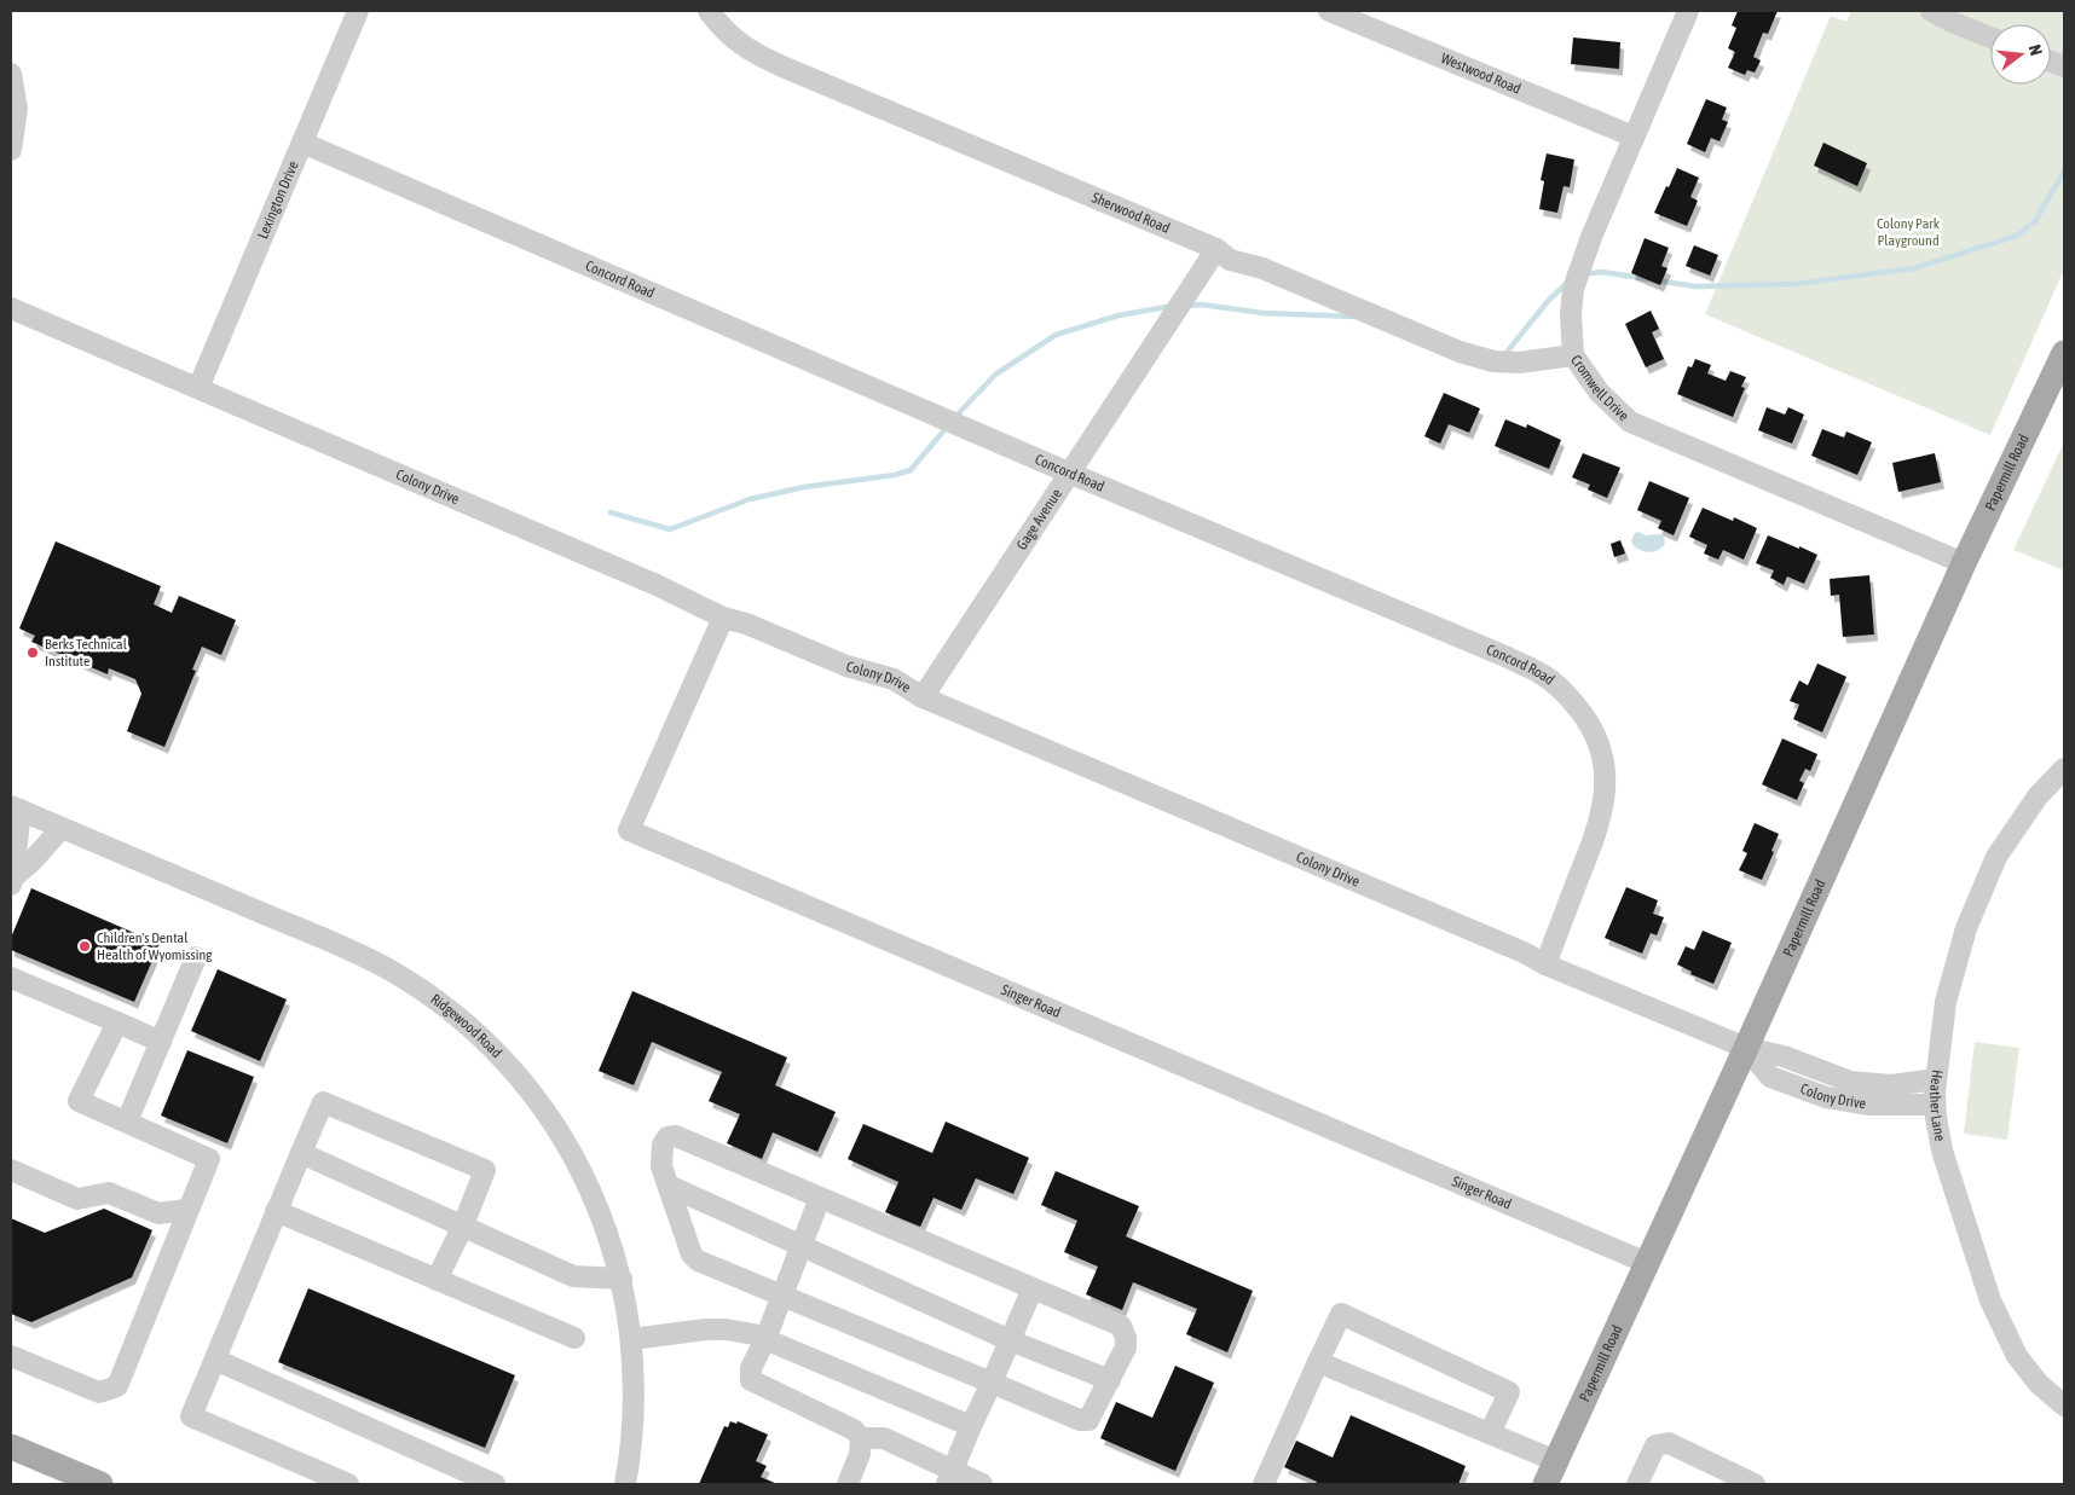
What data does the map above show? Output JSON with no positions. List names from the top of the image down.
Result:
{
  "streets": {
    "main road": ["Papermill Road"],
    "street": [
      "Westwood Road",
      "Lexington Drive",
      "Sherwood Road",
      "Concord Road",
      "Cromwell Drive",
      "Colony Drive",
      "Gage Avenue",
      "Singer Road",
      "Ridgewood Road",
      "Heather Lane"
    ]
  },
  "crossings": [
    ["Westwood Road", "Cromwell Drive"],
    ["Lexington Drive", "Concord Road"],
    ["Lexington Drive", "Colony Drive"],
    ["Sherwood Road", "Cromwell Drive"],
    ["Sherwood Road", "Gage Avenue"],
    ["Concord Road", "Colony Drive"],
    ["Concord Road", "Gage Avenue"],
    ["Cromwell Drive", "Papermill Road"],
    ["Papermill Road", "Colony Drive"],
    ["Papermill Road", "Singer Road"],
    ["Colony Drive", "Gage Avenue"],
    ["Colony Drive", "Singer Road"],
    ["Colony Drive", "Heather Lane"]
  ],
  "parks": ["Colony Park Playground"],
  "places": ["Berks Technical Institute", "Children's Dental Health of Wyomissing"],
  "north": "right"
}
